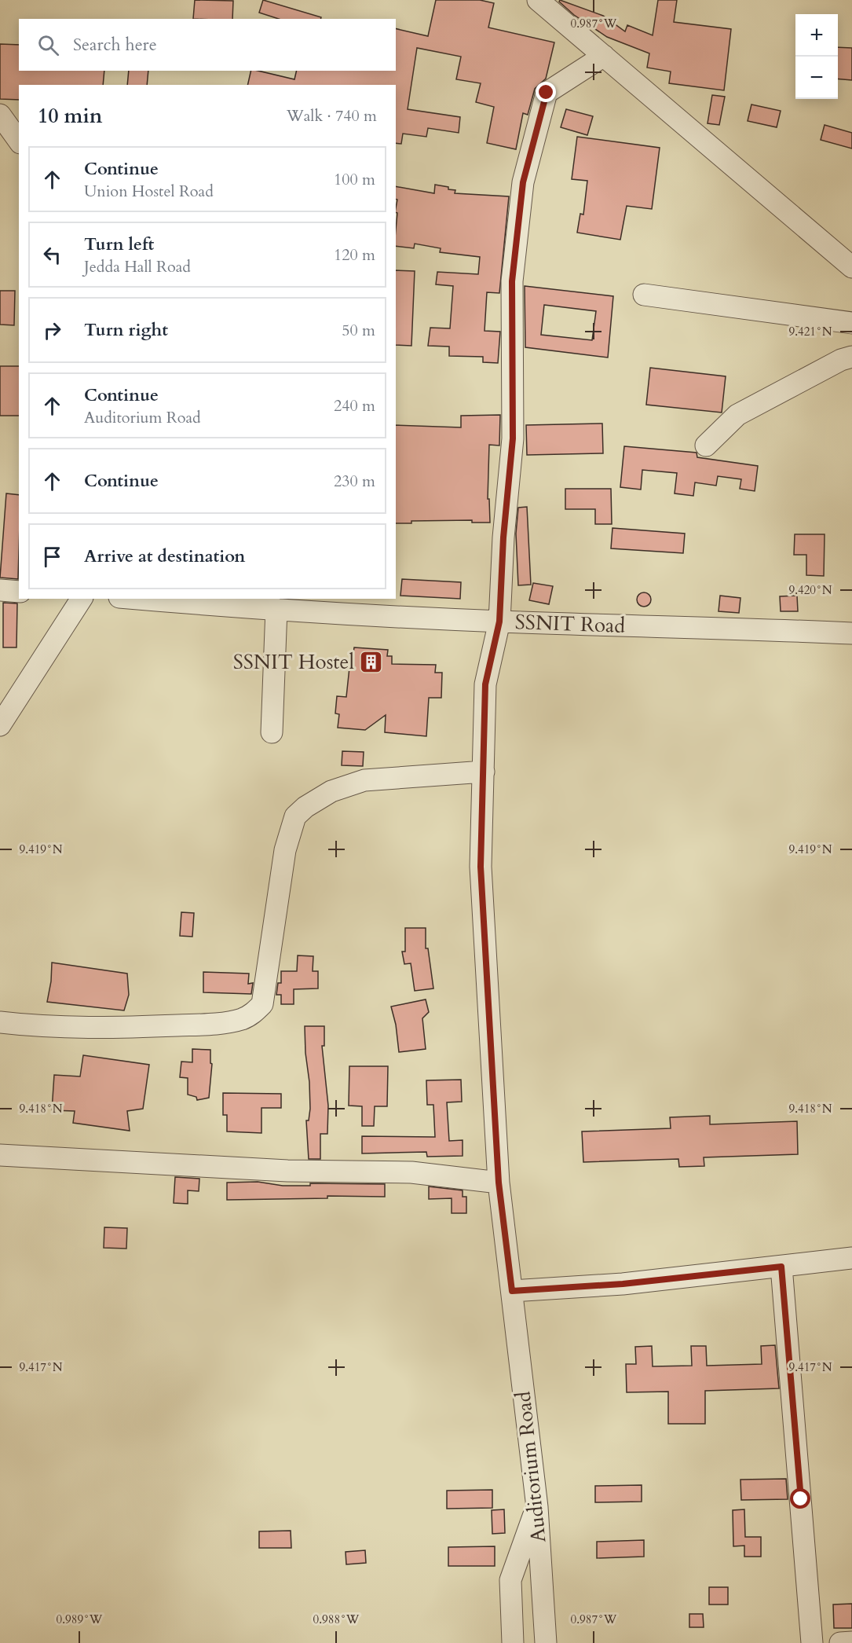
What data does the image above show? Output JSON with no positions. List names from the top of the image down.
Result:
{
  "streets": {
    "street": ["SSNIT Road", "Auditorium Road"]
  },
  "places": {
    "building": ["SSNIT Hostel"]
  },
  "page": {
    "map_buttons": ["+", "−"],
    "search": "Search here",
    "heading": ["10 min", "Walk · 740 m"],
    "list": [
      ["Continue", "Union Hostel Road", "100 m"],
      ["Turn left", "Jedda Hall Road", "120 m"],
      ["Turn right", "50 m"],
      ["Continue", "Auditorium Road", "240 m"],
      ["Continue", "230 m"],
      "Arrive at destination"
    ]
  },
  "coordinates": [
    "0.987°W",
    "9.421°N",
    "9.420°N",
    "9.419°N",
    "9.418°N",
    "9.417°N",
    "0.989°W",
    "0.988°W"
  ]
}
